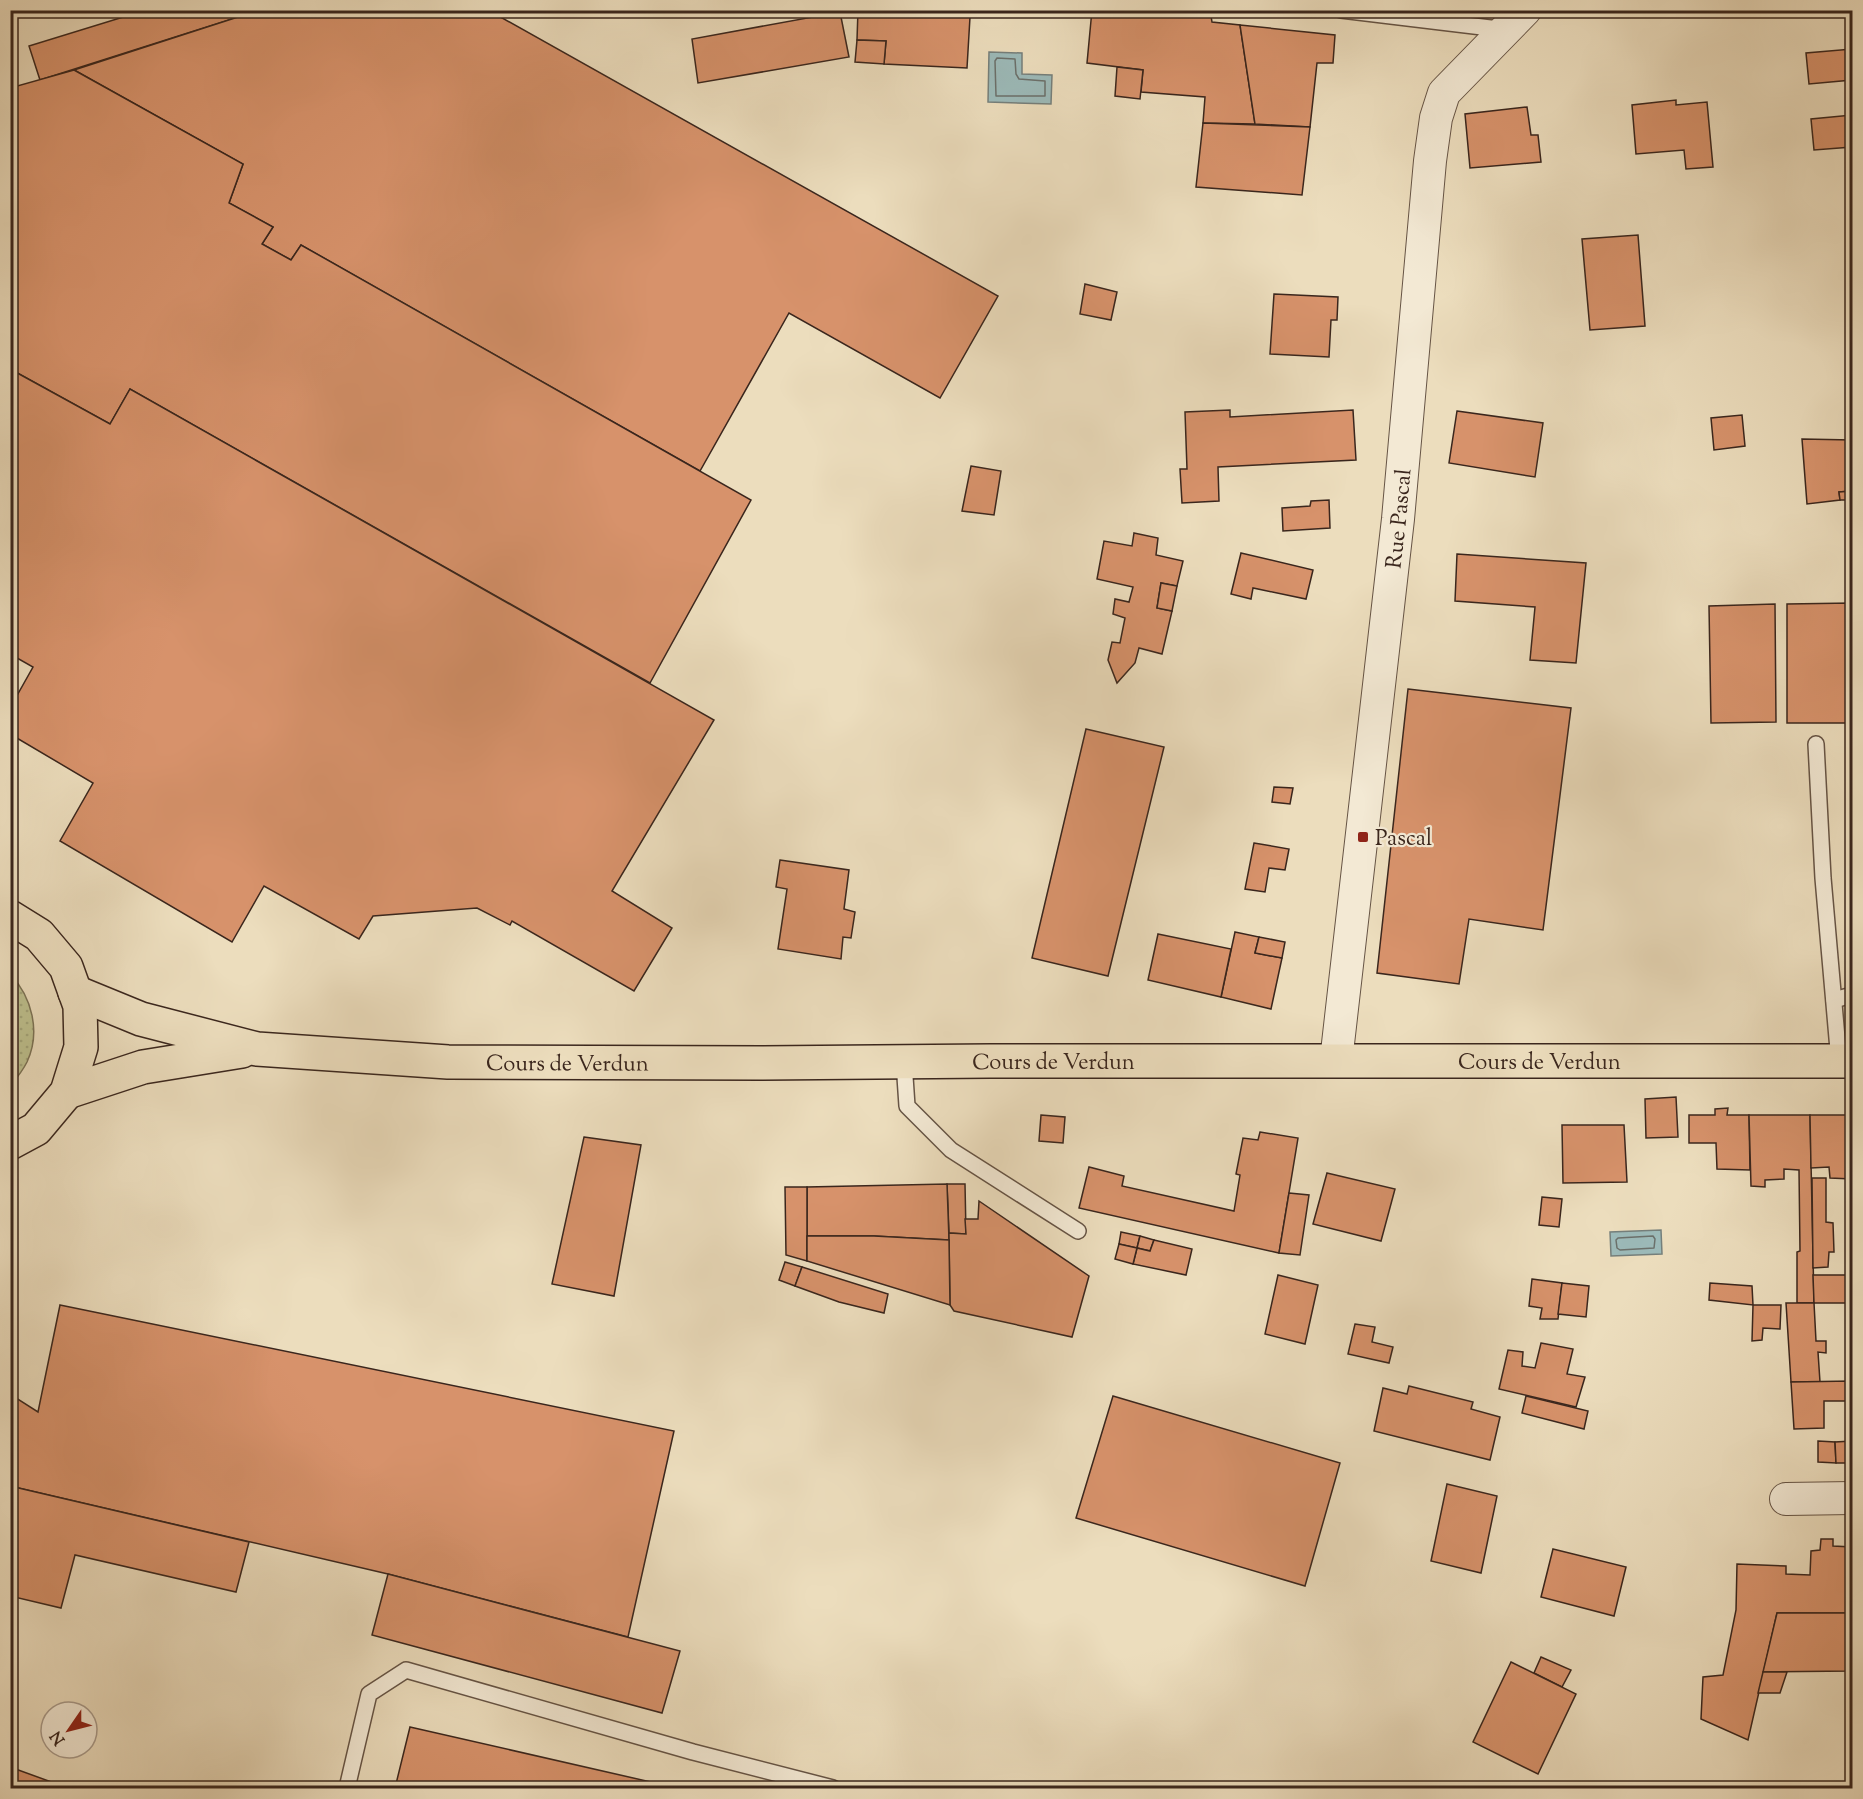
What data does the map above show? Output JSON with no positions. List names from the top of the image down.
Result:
{
  "streets": {
    "main road": ["Cours de Verdun"],
    "street": ["Rue Pascal"]
  },
  "crossings": [
    ["Rue Pascal", "Cours de Verdun"]
  ],
  "places": {
    "transit": ["Pascal"]
  },
  "north": "bottom left"
}
